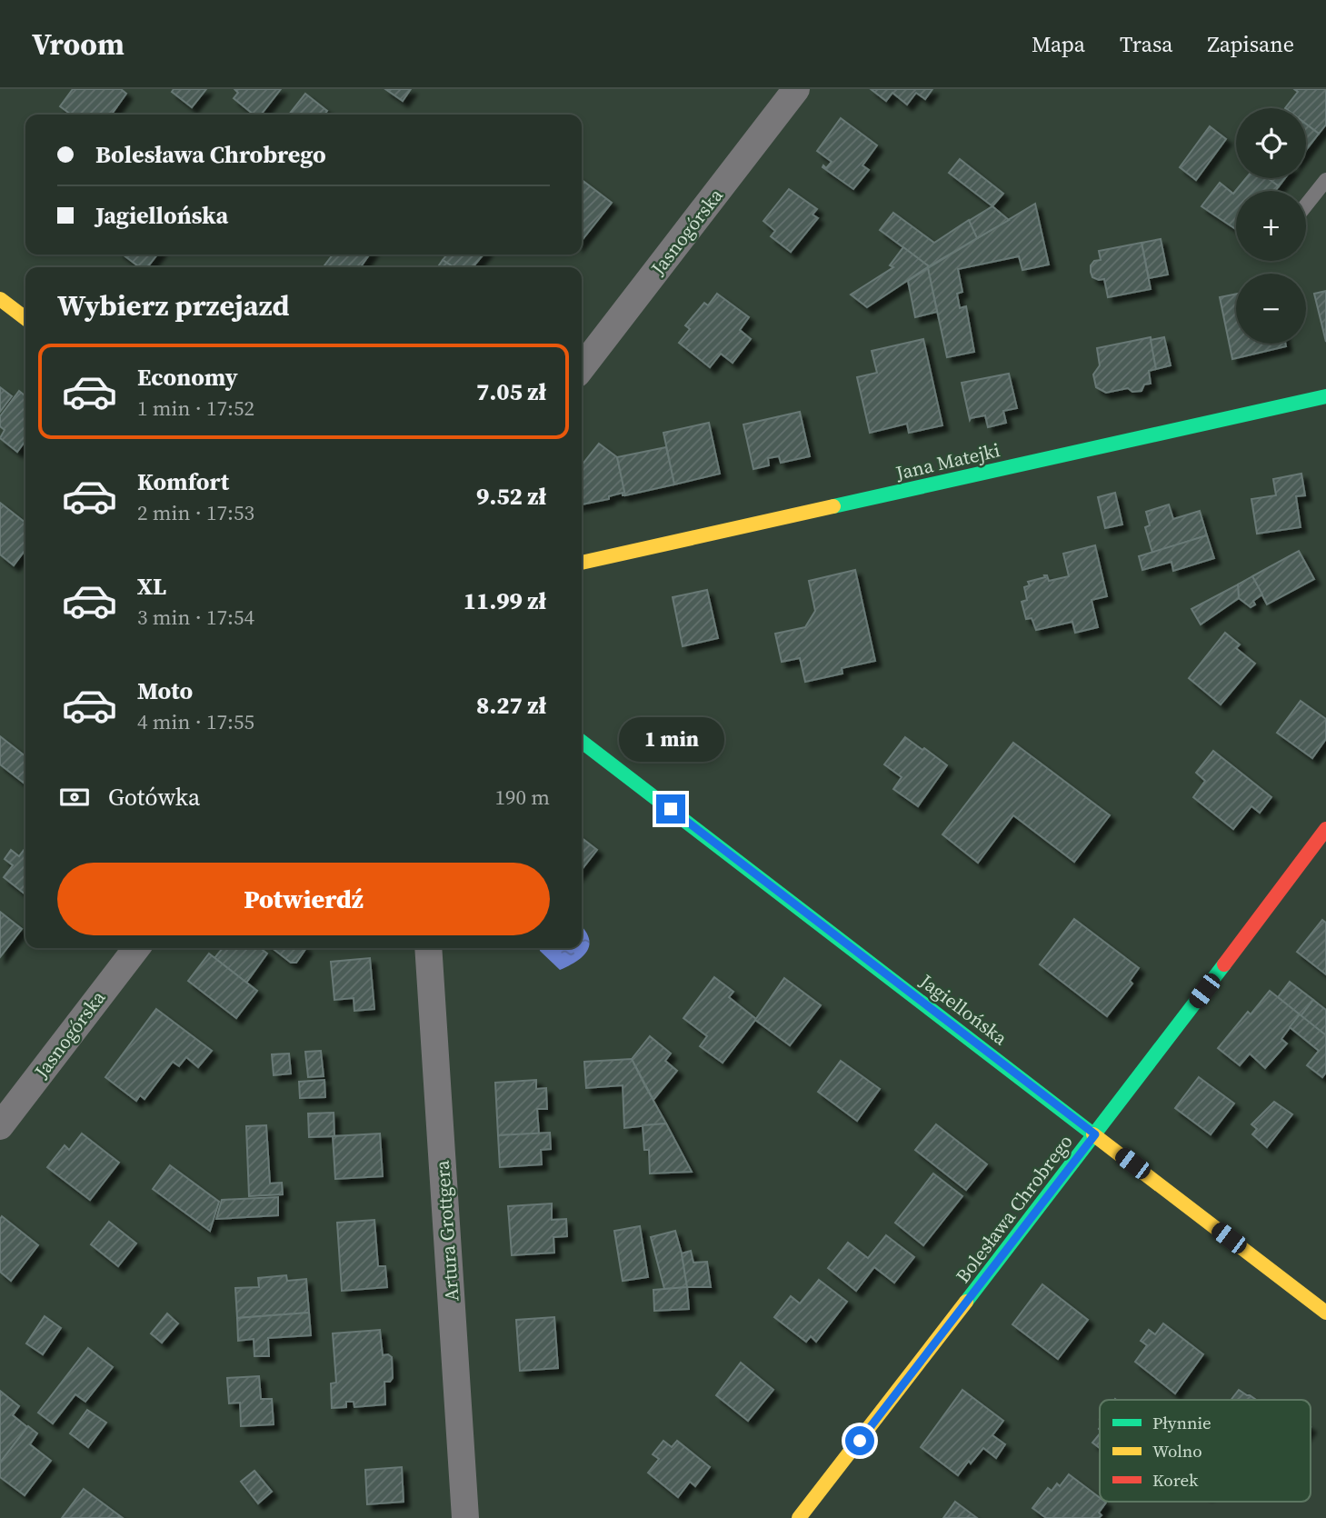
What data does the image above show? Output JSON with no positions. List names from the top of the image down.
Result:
{
  "streets": {
    "street": [
      "Jasnogórska",
      "Jana Matejki",
      "Jagiellońska",
      "Bolesława Chrobrego",
      "Artura Grottgera"
    ]
  },
  "crossings": [
    ["Jagiellońska", "Bolesława Chrobrego"]
  ],
  "legend": ["Płynnie", "Wolno", "Korek"],
  "page": {
    "header": "Vroom",
    "nav": ["Mapa", "Trasa", "Zapisane"],
    "map_buttons": ["+", "−"],
    "banner": ["Bolesława Chrobrego", "Jagiellońska"],
    "heading": "Wybierz przejazd",
    "list": [
      {
        "name": "Economy",
        "note": "1 min · 17:52",
        "value": "7.05 zł"
      },
      {
        "name": "Komfort",
        "note": "2 min · 17:53",
        "value": "9.52 zł"
      },
      {
        "name": "XL",
        "note": "3 min · 17:54",
        "value": "11.99 zł"
      },
      {
        "name": "Moto",
        "note": "4 min · 17:55",
        "value": "8.27 zł"
      }
    ],
    "bubble": "1 min",
    "pay": ["Gotówka", "190 m"],
    "buttons": "Potwierdź"
  }
}
